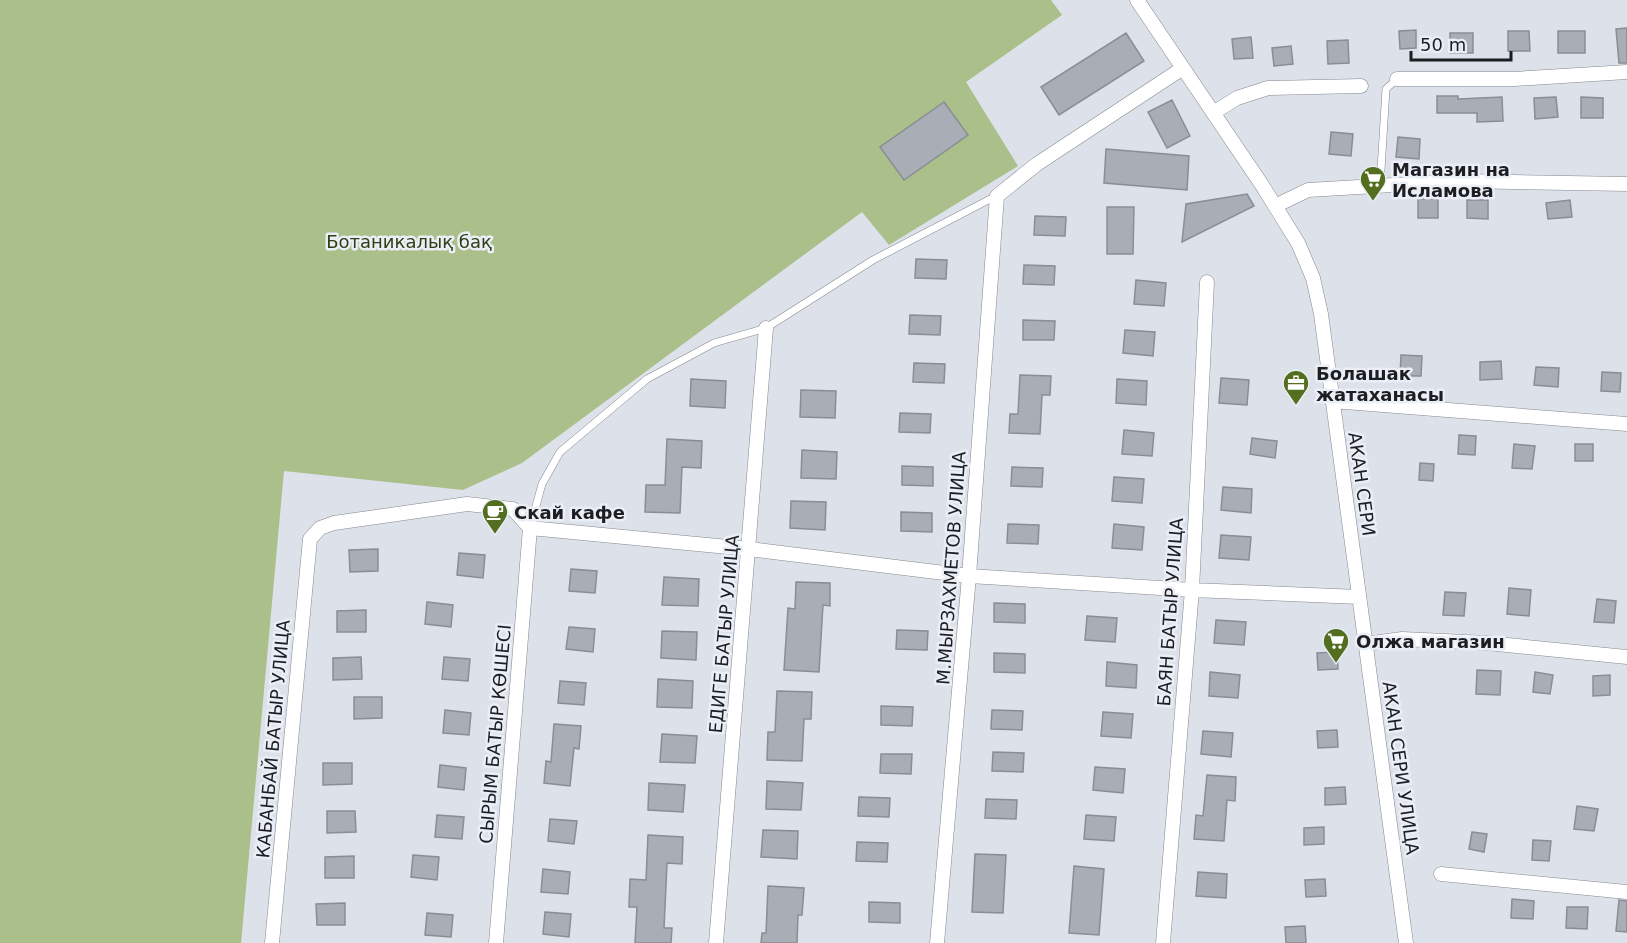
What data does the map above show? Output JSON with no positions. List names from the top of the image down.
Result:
{
  "streets": {
    "street": [
      "АКАН СЕРИ",
      "М.МЫРЗАХМЕТОВ УЛИЦА",
      "БАЯН БАТЫР УЛИЦА",
      "ЕДИГЕ БАТЫР УЛИЦА",
      "СЫРЫМ БАТЫР КӨШЕСІ",
      "КАБАНБАЙ БАТЫР УЛИЦА",
      "АКАН СЕРИ УЛИЦА"
    ]
  },
  "crossings": [
    ["АКАН СЕРИ", "АКАН СЕРИ УЛИЦА"],
    ["СЫРЫМ БАТЫР КӨШЕСІ", "КАБАНБАЙ БАТЫР УЛИЦА"]
  ],
  "parks": ["Ботаникалық бақ"],
  "places": {
    "supermarket": ["Магазин на Исламова", "Олжа магазин"],
    "office": ["Болашак жатаханасы"],
    "cafe": ["Скай кафе"]
  },
  "scale_bar": "50 m"
}
